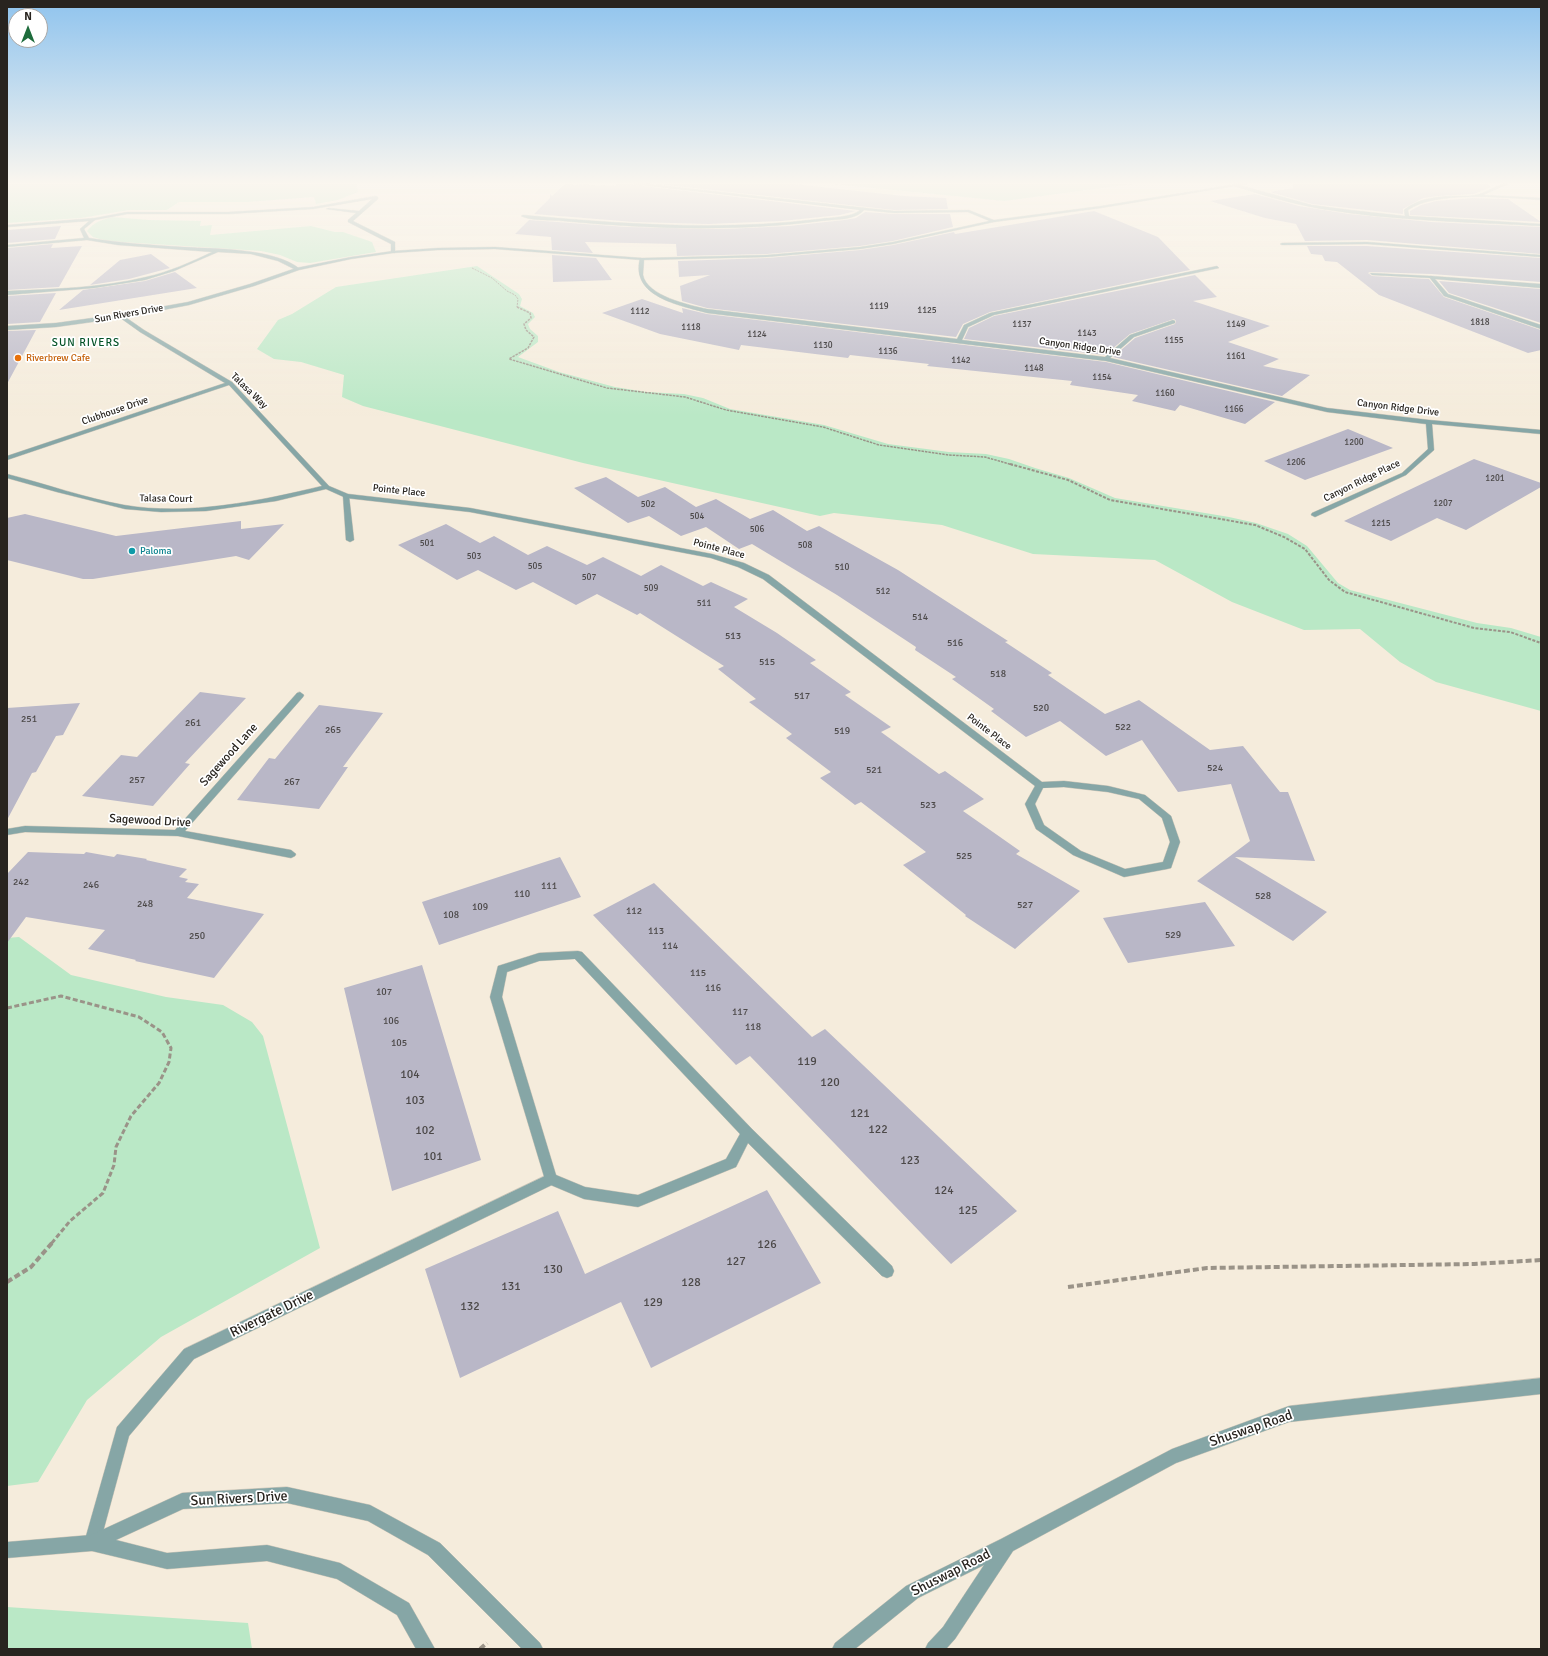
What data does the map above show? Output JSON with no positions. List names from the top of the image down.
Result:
{
  "streets": {
    "street": [
      "Sun Rivers Drive",
      "Canyon Ridge Drive",
      "Talasa Way",
      "Clubhouse Drive",
      "Canyon Ridge Place",
      "Pointe Place",
      "Talasa Court",
      "Sagewood Lane",
      "Sagewood Drive",
      "Rivergate Drive",
      "Shuswap Road"
    ]
  },
  "crossings": [
    ["Sun Rivers Drive", "Talasa Way"],
    ["Sun Rivers Drive", "Rivergate Drive"],
    ["Canyon Ridge Drive", "Canyon Ridge Place"],
    ["Talasa Way", "Clubhouse Drive"],
    ["Talasa Way", "Pointe Place"],
    ["Talasa Way", "Talasa Court"],
    ["Pointe Place", "Talasa Court"],
    ["Sagewood Lane", "Sagewood Drive"]
  ],
  "districts": ["SUN RIVERS"],
  "places": ["Riverbrew Cafe", "Paloma"],
  "house_numbers": [
    "1119",
    "1125",
    "1112",
    "1818",
    "1137",
    "1149",
    "1118",
    "1143",
    "1124",
    "1155",
    "1130",
    "1136",
    "1161",
    "1142",
    "1148",
    "1154",
    "1160",
    "1166",
    "1200",
    "1206",
    "1201",
    "1207",
    "502",
    "504",
    "1215",
    "506",
    "501",
    "508",
    "503",
    "505",
    "510",
    "507",
    "509",
    "512",
    "511",
    "514",
    "513",
    "516",
    "515",
    "518",
    "517",
    "520",
    "251",
    "261",
    "522",
    "265",
    "519",
    "524",
    "521",
    "257",
    "267",
    "523",
    "525",
    "242",
    "246",
    "111",
    "110",
    "528",
    "248",
    "527",
    "109",
    "112",
    "108",
    "113",
    "529",
    "250",
    "114",
    "115",
    "116",
    "107",
    "117",
    "106",
    "118",
    "105",
    "119",
    "104",
    "120",
    "103",
    "121",
    "122",
    "102",
    "101",
    "123",
    "124",
    "125",
    "126",
    "127",
    "130",
    "128",
    "131",
    "129",
    "132"
  ],
  "north": "top"
}
